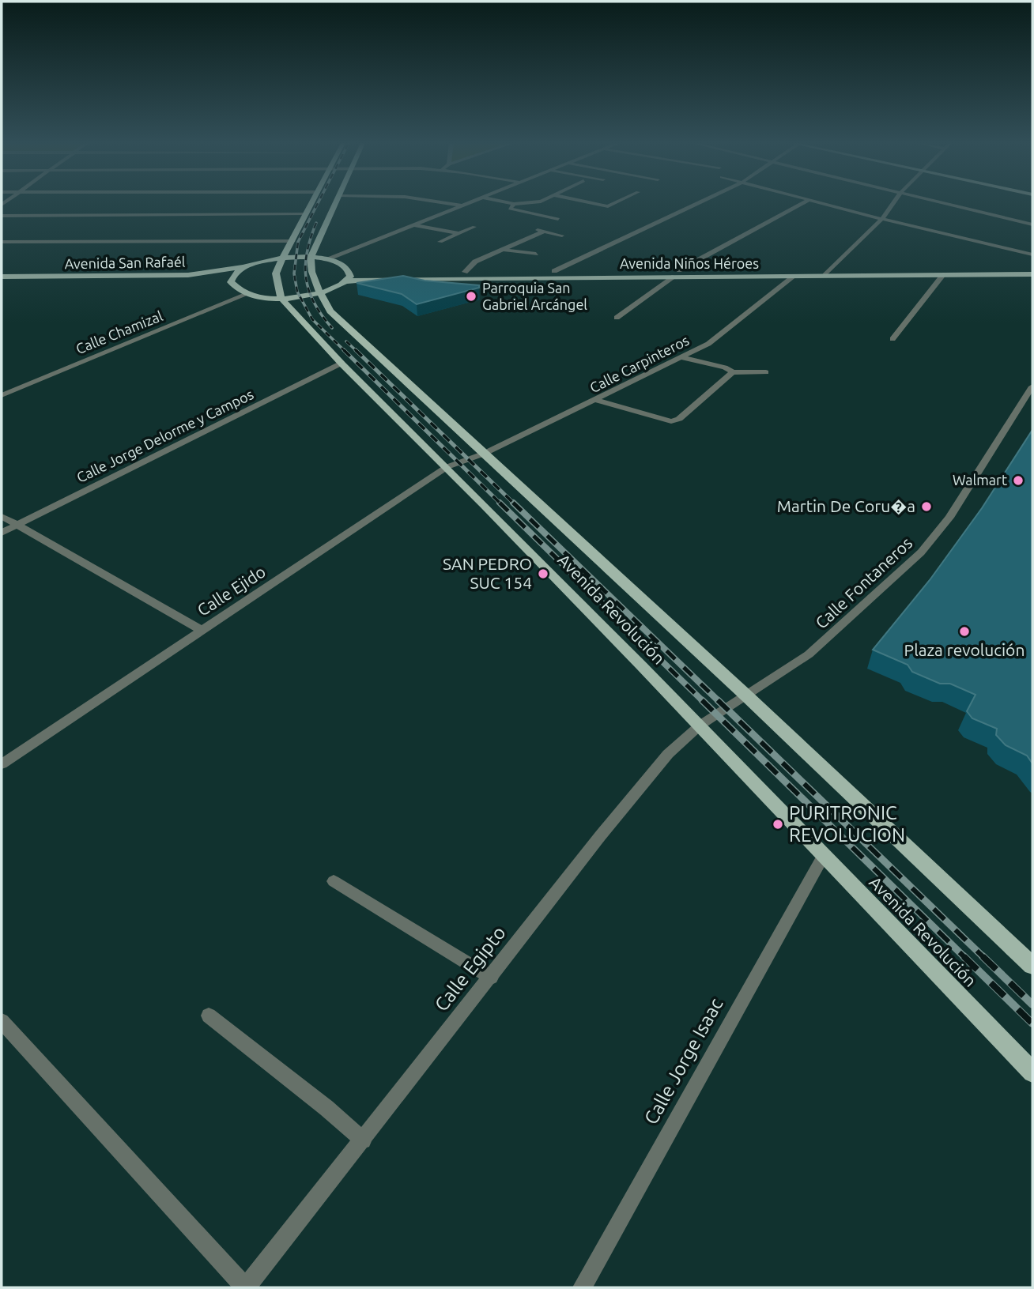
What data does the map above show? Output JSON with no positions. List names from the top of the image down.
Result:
{
  "streets": {
    "main road": ["Avenida San Rafaél", "Avenida Niños Héroes", "Avenida Revolución"],
    "street": [
      "Calle Chamizal",
      "Calle Carpinteros",
      "Calle Jorge Delorme y Campos",
      "Calle Fontaneros",
      "Calle Ejido",
      "Calle Egipto",
      "Calle Jorge Isaac"
    ]
  },
  "crossings": [
    ["Avenida San Rafaél", "Avenida Revolución"],
    ["Avenida Niños Héroes", "Calle Carpinteros"],
    ["Calle Carpinteros", "Calle Ejido"],
    ["Calle Carpinteros", "Avenida Revolución"],
    ["Calle Jorge Delorme y Campos", "Avenida Revolución"],
    ["Calle Fontaneros", "Avenida Revolución"],
    ["Calle Fontaneros", "Calle Egipto"],
    ["Calle Ejido", "Avenida Revolución"],
    ["Avenida Revolución", "Calle Egipto"],
    ["Avenida Revolución", "Calle Jorge Isaac"]
  ],
  "places": [
    "Parroquia San Gabriel Arcángel",
    "Walmart",
    "Martin De Coru�a",
    "SAN PEDRO SUC 154",
    "Plaza revolución",
    "PURITRONIC REVOLUCION"
  ]
}
